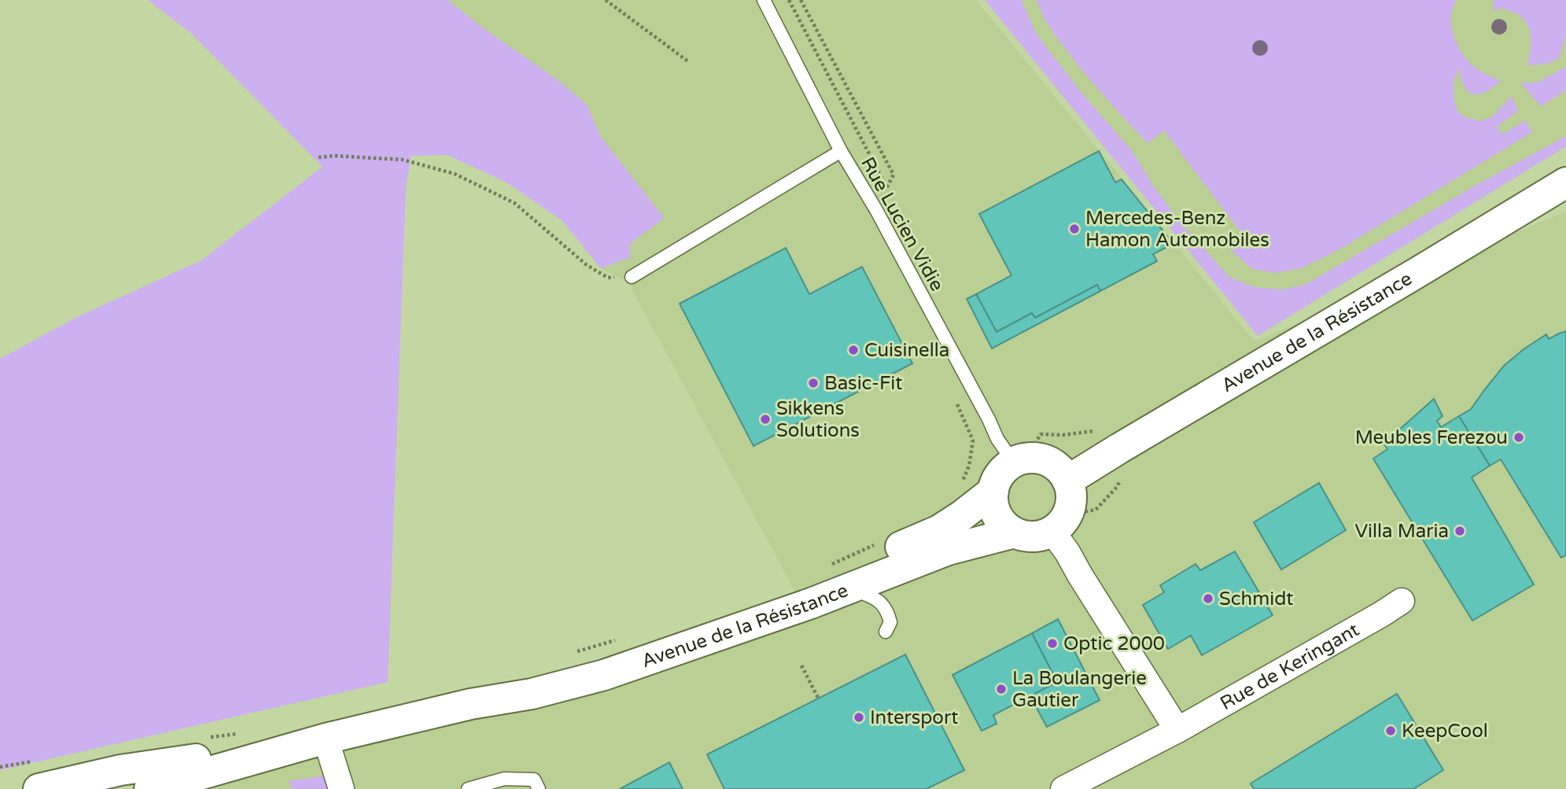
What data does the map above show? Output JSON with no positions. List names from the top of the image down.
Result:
{
  "streets": {
    "main road": ["Avenue de la Résistance"],
    "street": ["Rue de Keringant"],
    "lane": ["Rue Lucien Vidie"]
  },
  "crossings": [
    ["Rue Lucien Vidie", "Avenue de la Résistance"]
  ],
  "places": [
    "Mercedes-Benz Hamon Automobiles",
    "Cuisinella",
    "Basic-Fit",
    "Sikkens Solutions",
    "Meubles Ferezou",
    "Villa Maria",
    "Schmidt",
    "Optic 2000",
    "La Boulangerie Gautier",
    "Intersport",
    "KeepCool"
  ]
}
